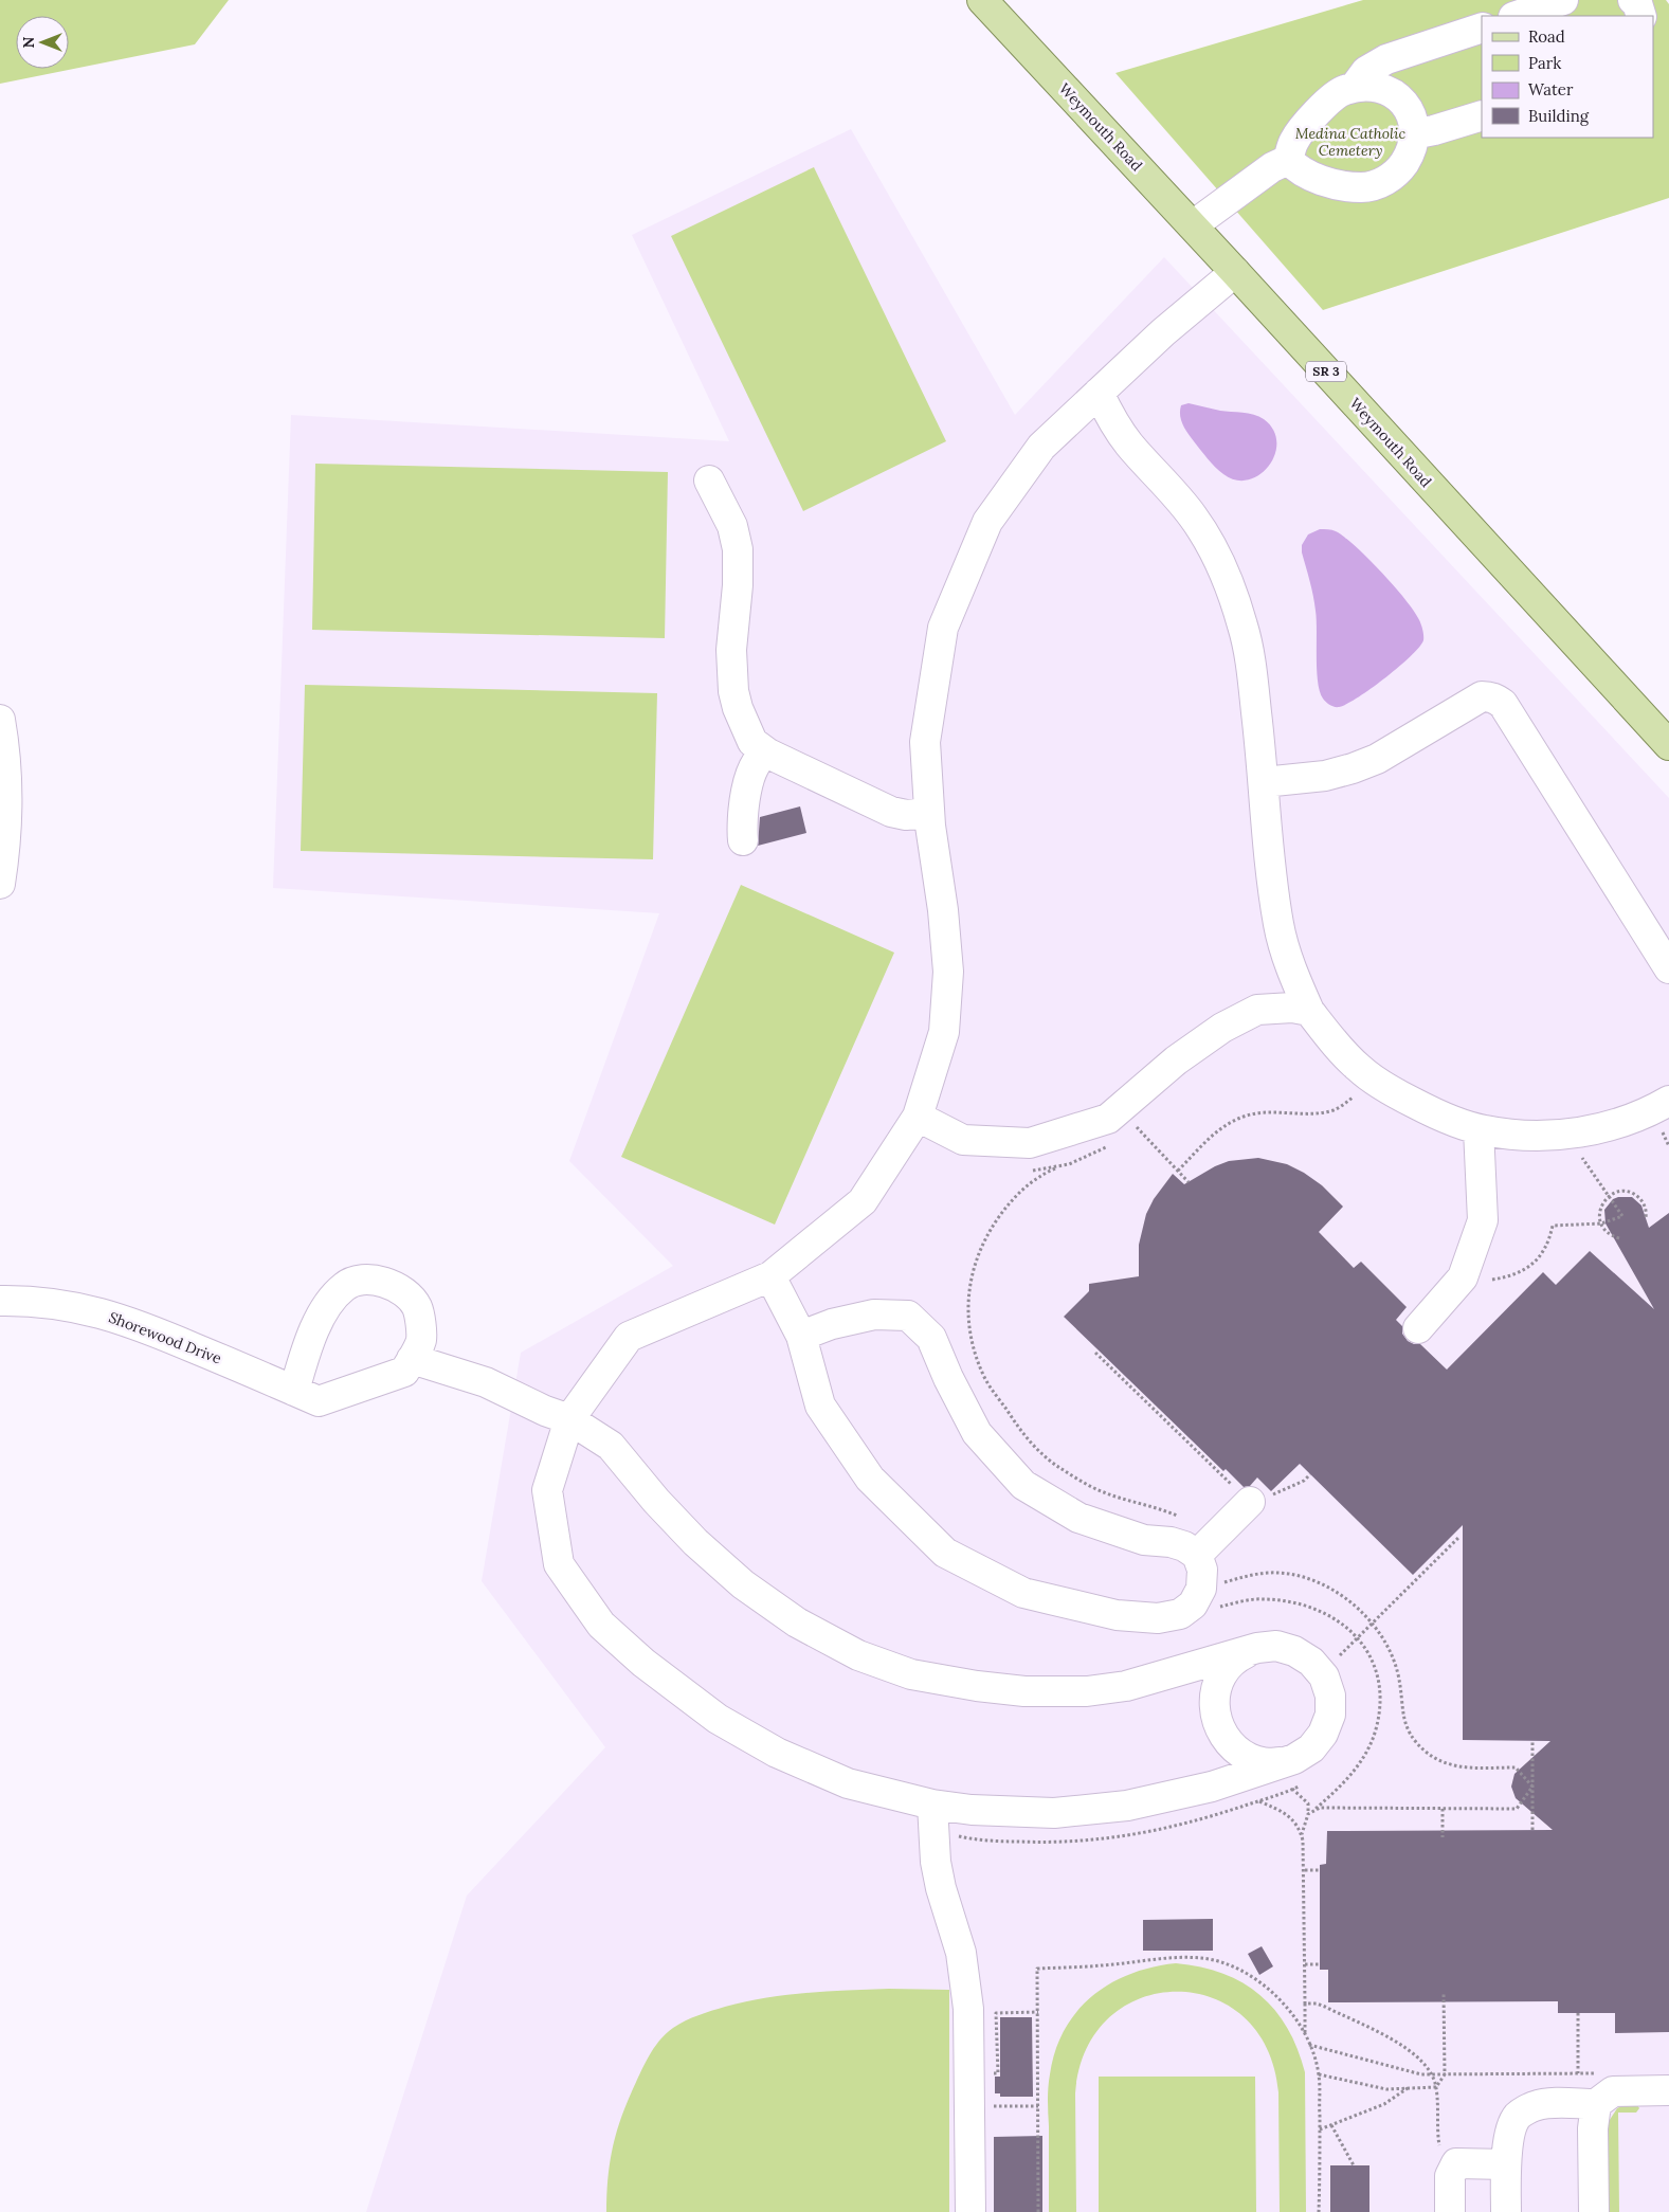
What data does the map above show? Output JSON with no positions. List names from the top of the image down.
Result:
{
  "streets": {
    "main road": ["Weymouth Road", "SR 3"],
    "street": ["Shorewood Drive"]
  },
  "parks": ["Medina Catholic Cemetery"],
  "legend": [
    "Road",
    "Park",
    "Water",
    "Building"
  ],
  "north": "left"
}
